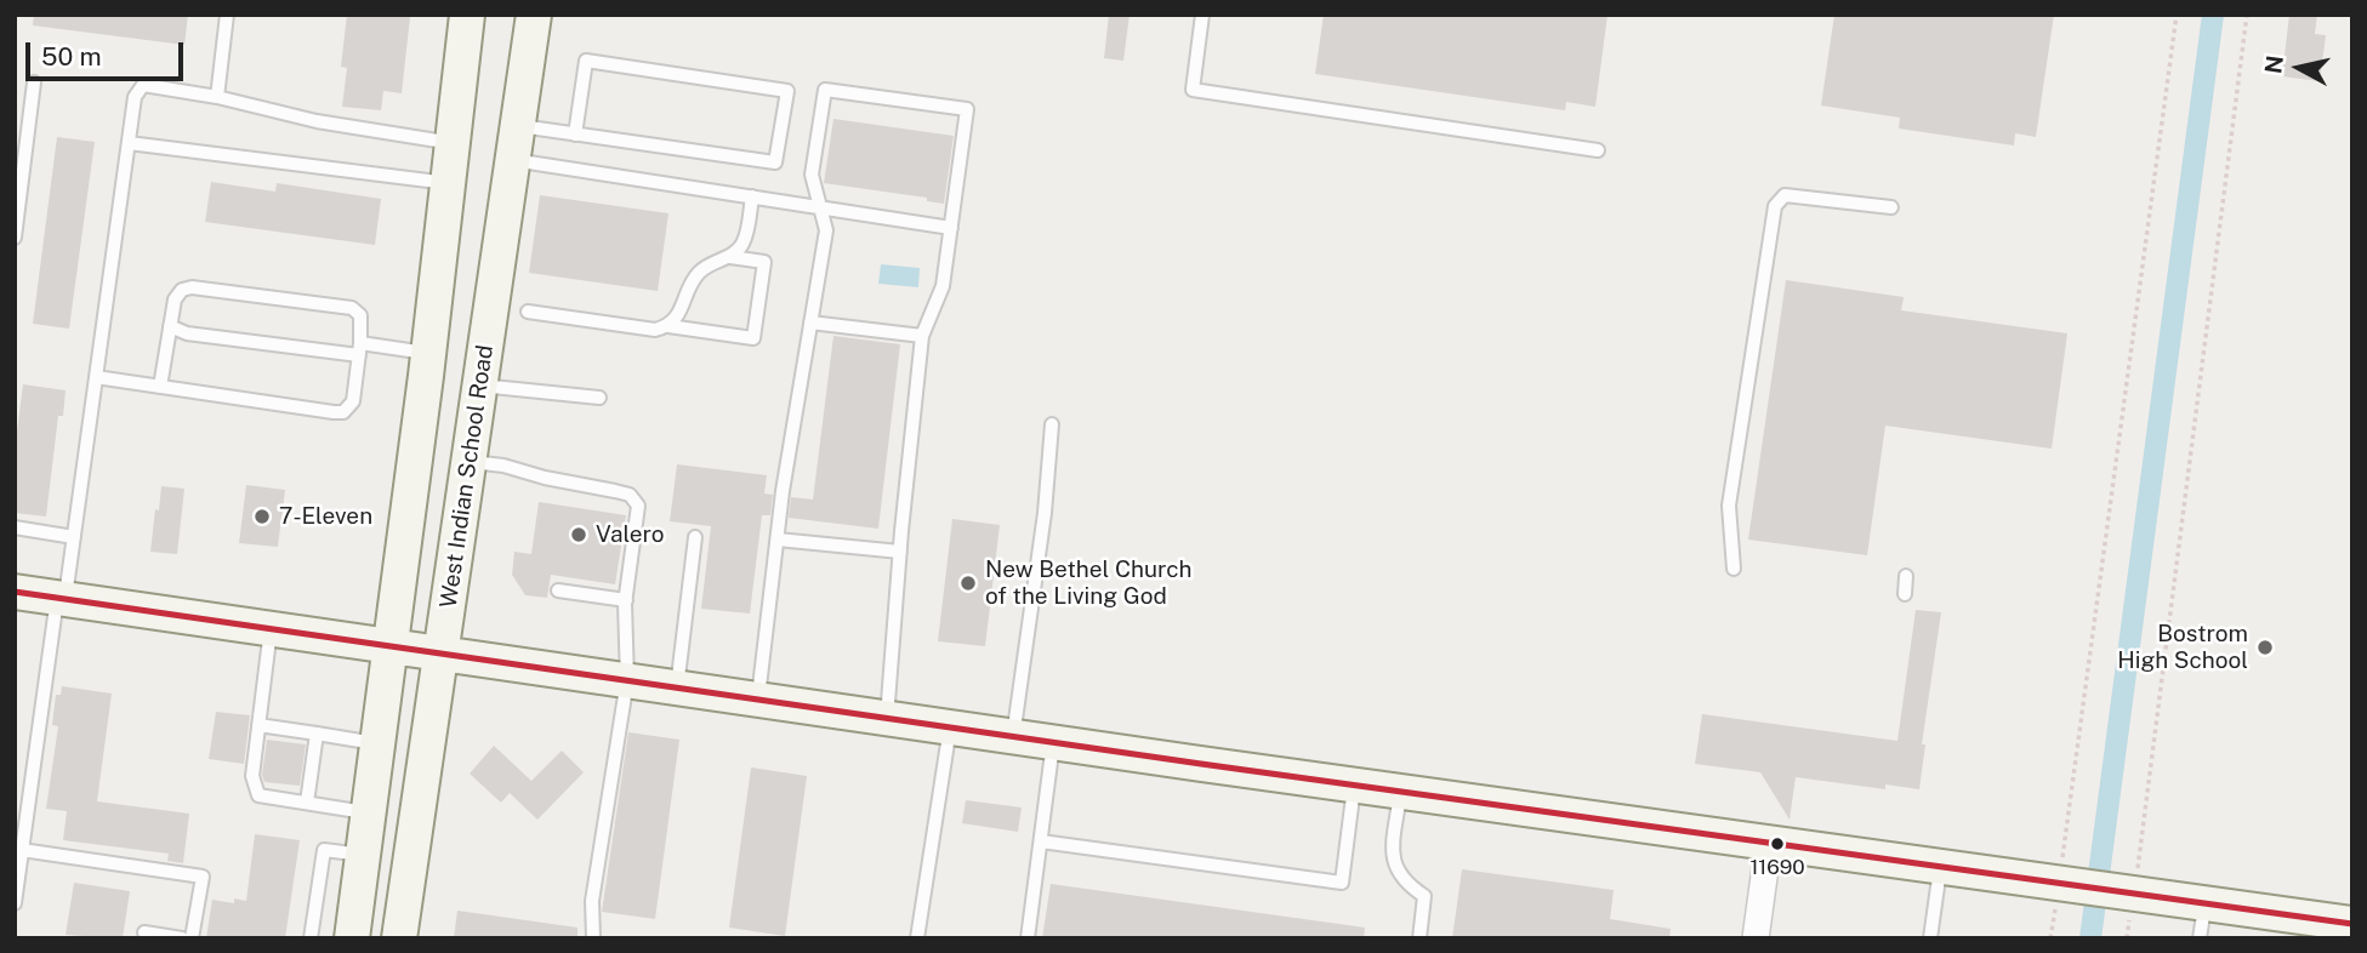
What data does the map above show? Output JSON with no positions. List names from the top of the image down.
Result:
{
  "streets": {
    "main road": ["West Indian School Road"]
  },
  "places": [
    "7-Eleven",
    "Valero",
    "New Bethel Church of the Living God",
    "Bostrom High School",
    "11690"
  ],
  "scale_bar": "50 m",
  "north": "left"
}
